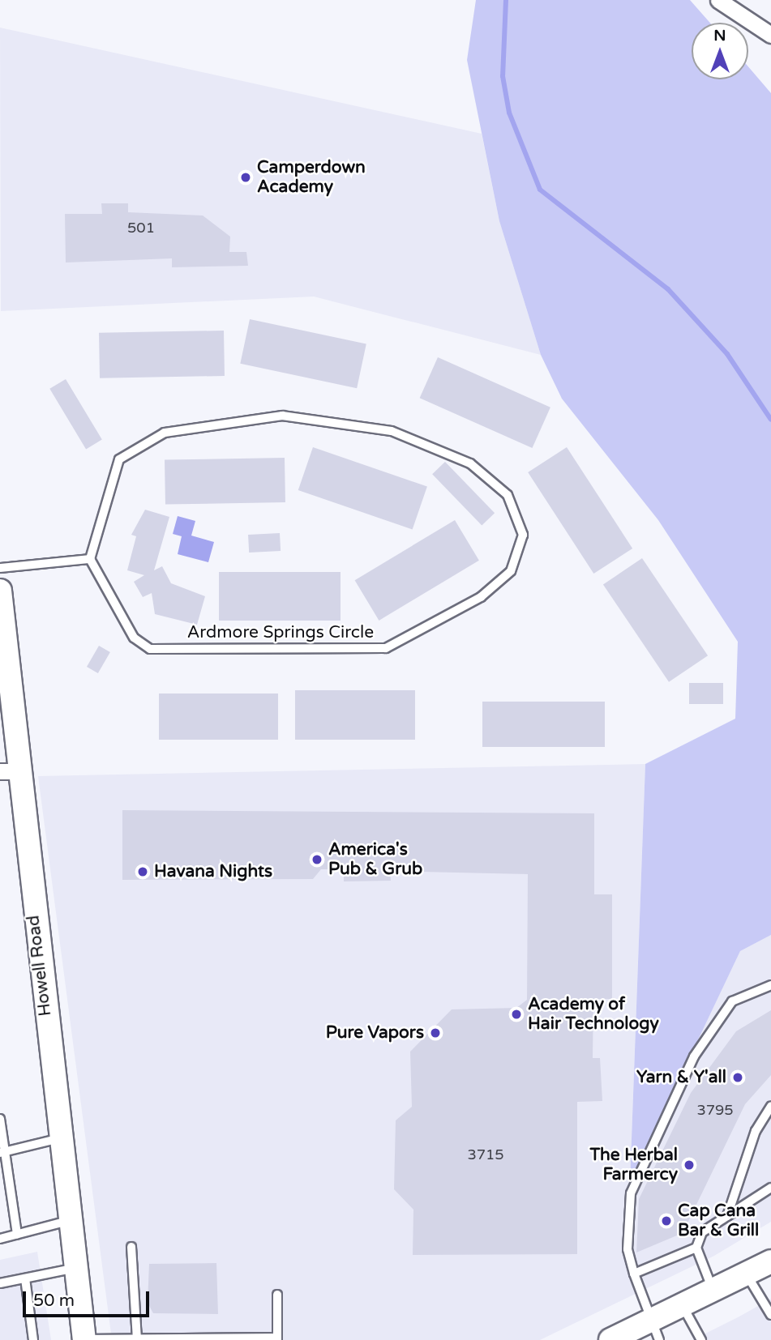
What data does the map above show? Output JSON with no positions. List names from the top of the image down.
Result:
{
  "streets": {
    "main road": ["Howell Road"],
    "lane": ["Ardmore Springs Circle"]
  },
  "places": [
    "Camperdown Academy",
    "America's Pub & Grub",
    "Havana Nights",
    "Academy of Hair Technology",
    "Pure Vapors",
    "Yarn & Y'all",
    "The Herbal Farmercy",
    "Cap Cana Bar & Grill"
  ],
  "house_numbers": ["501", "3795", "3715"],
  "scale_bar": "50 m",
  "north": "top"
}
